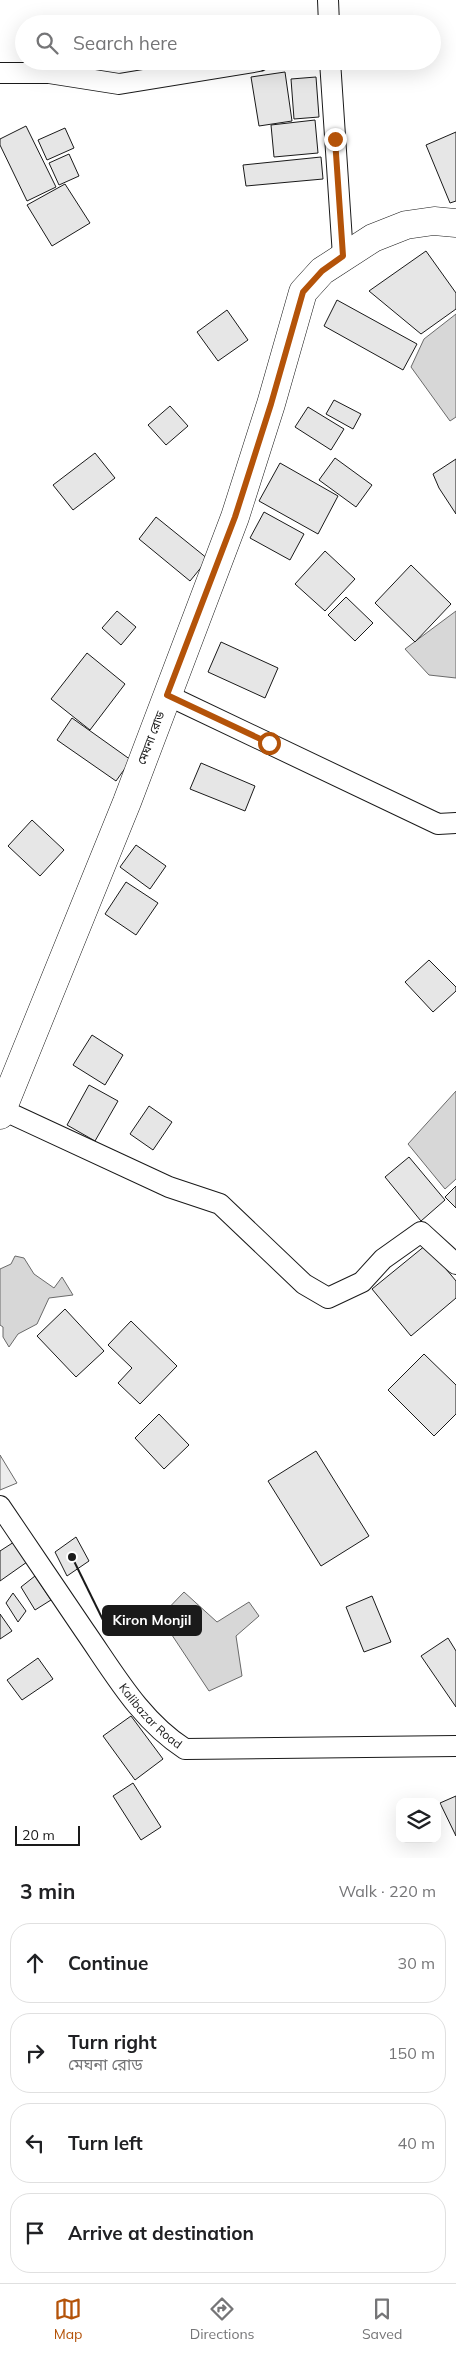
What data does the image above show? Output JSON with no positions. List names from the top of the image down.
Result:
{
  "streets": {
    "main road": ["মেঘনা রোড"],
    "street": ["Kalibazar Road"]
  },
  "places": ["Kiron Monjil"],
  "scale_bar": "20 m",
  "page": {
    "search": "Search here",
    "scale": "20 m",
    "heading": ["3 min", "Walk · 220 m"],
    "list": [
      ["Continue", "30 m"],
      ["Turn right", "মেঘনা রোড", "150 m"],
      ["Turn left", "40 m"],
      "Arrive at destination"
    ],
    "nav": ["Map", "Directions", "Saved"]
  }
}
